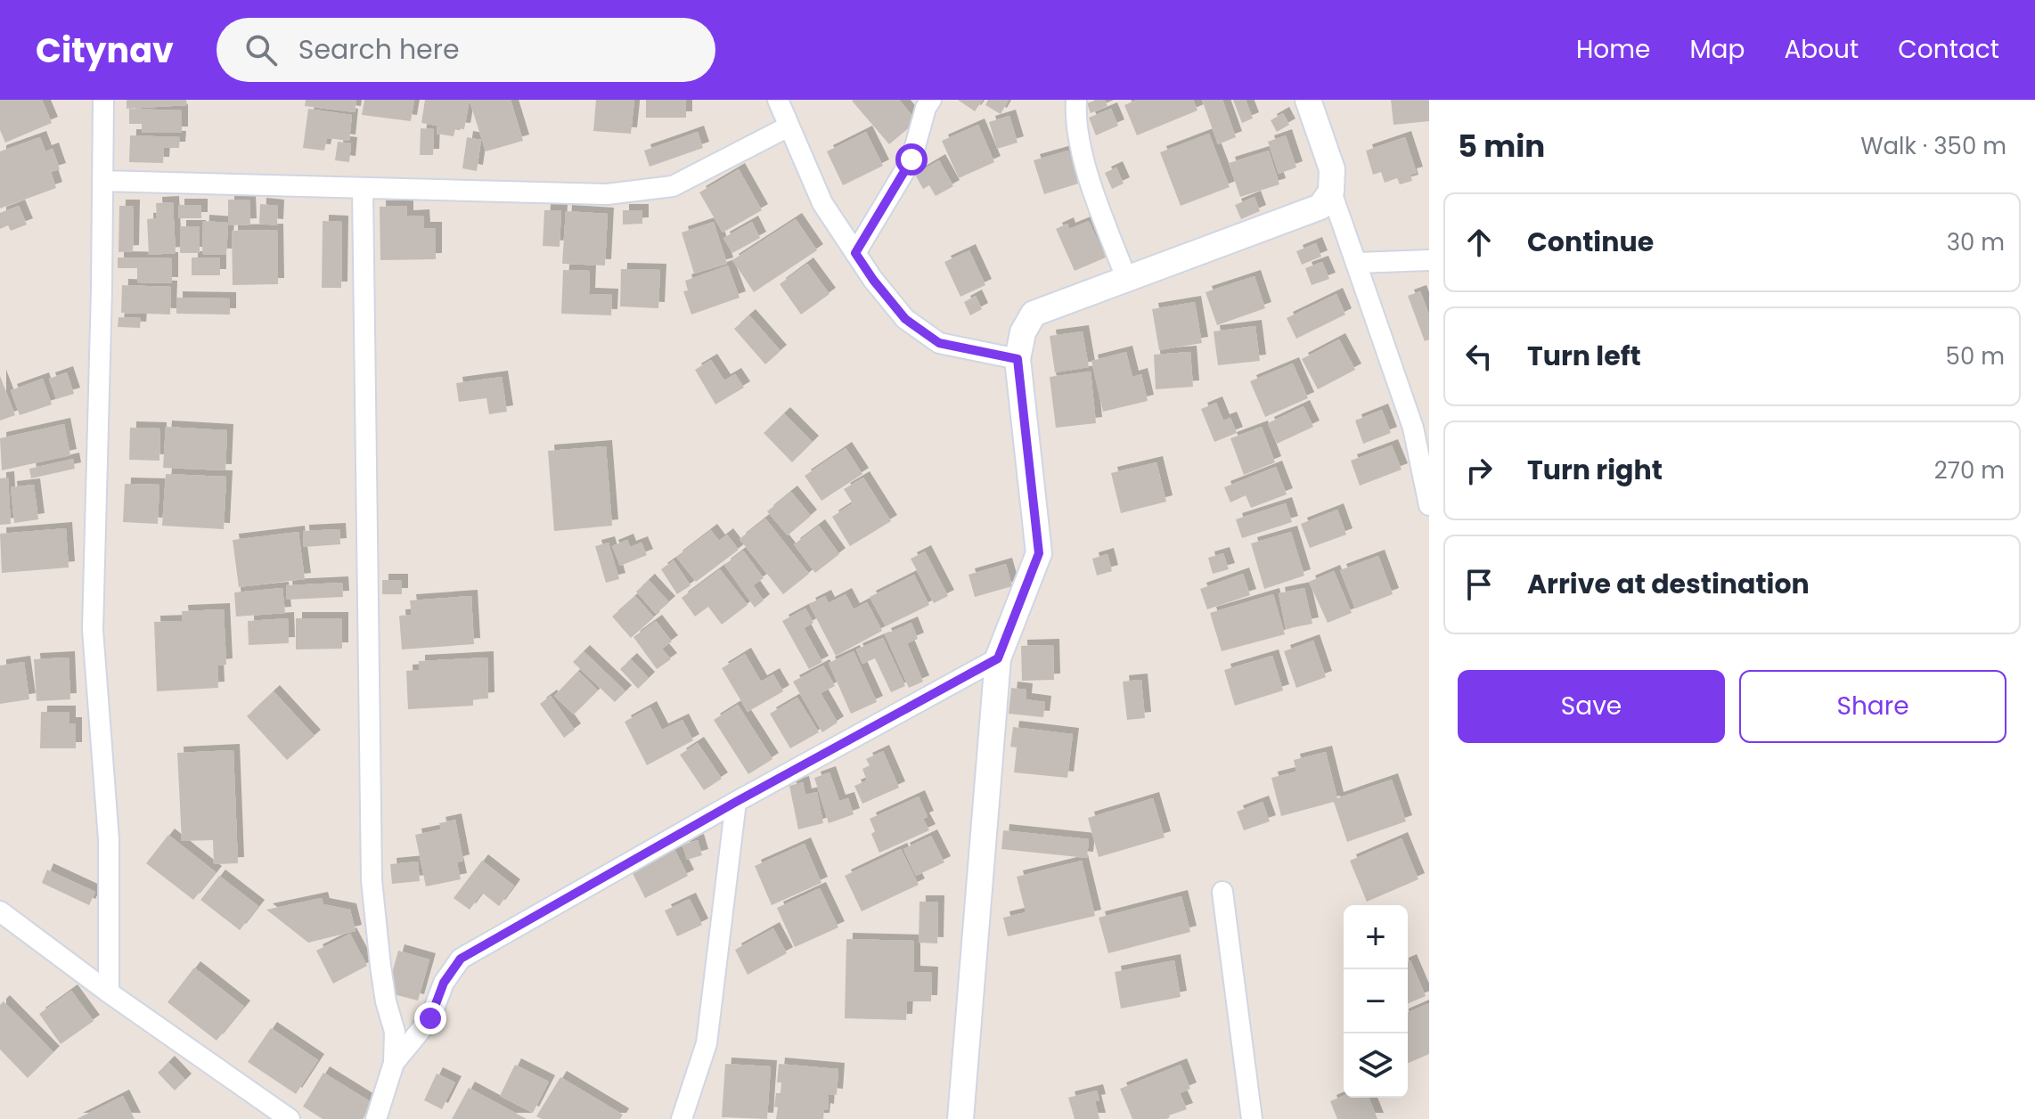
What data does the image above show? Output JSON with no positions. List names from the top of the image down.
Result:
{
  "page": {
    "header": "Citynav",
    "search": "Search here",
    "nav": [
      "Home",
      "Map",
      "About",
      "Contact"
    ],
    "heading": ["5 min", "Walk · 350 m"],
    "list": [
      ["Continue", "30 m"],
      ["Turn left", "50 m"],
      ["Turn right", "270 m"],
      "Arrive at destination"
    ],
    "buttons": ["Save", "Share"],
    "map_buttons": ["+", "−"]
  }
}
